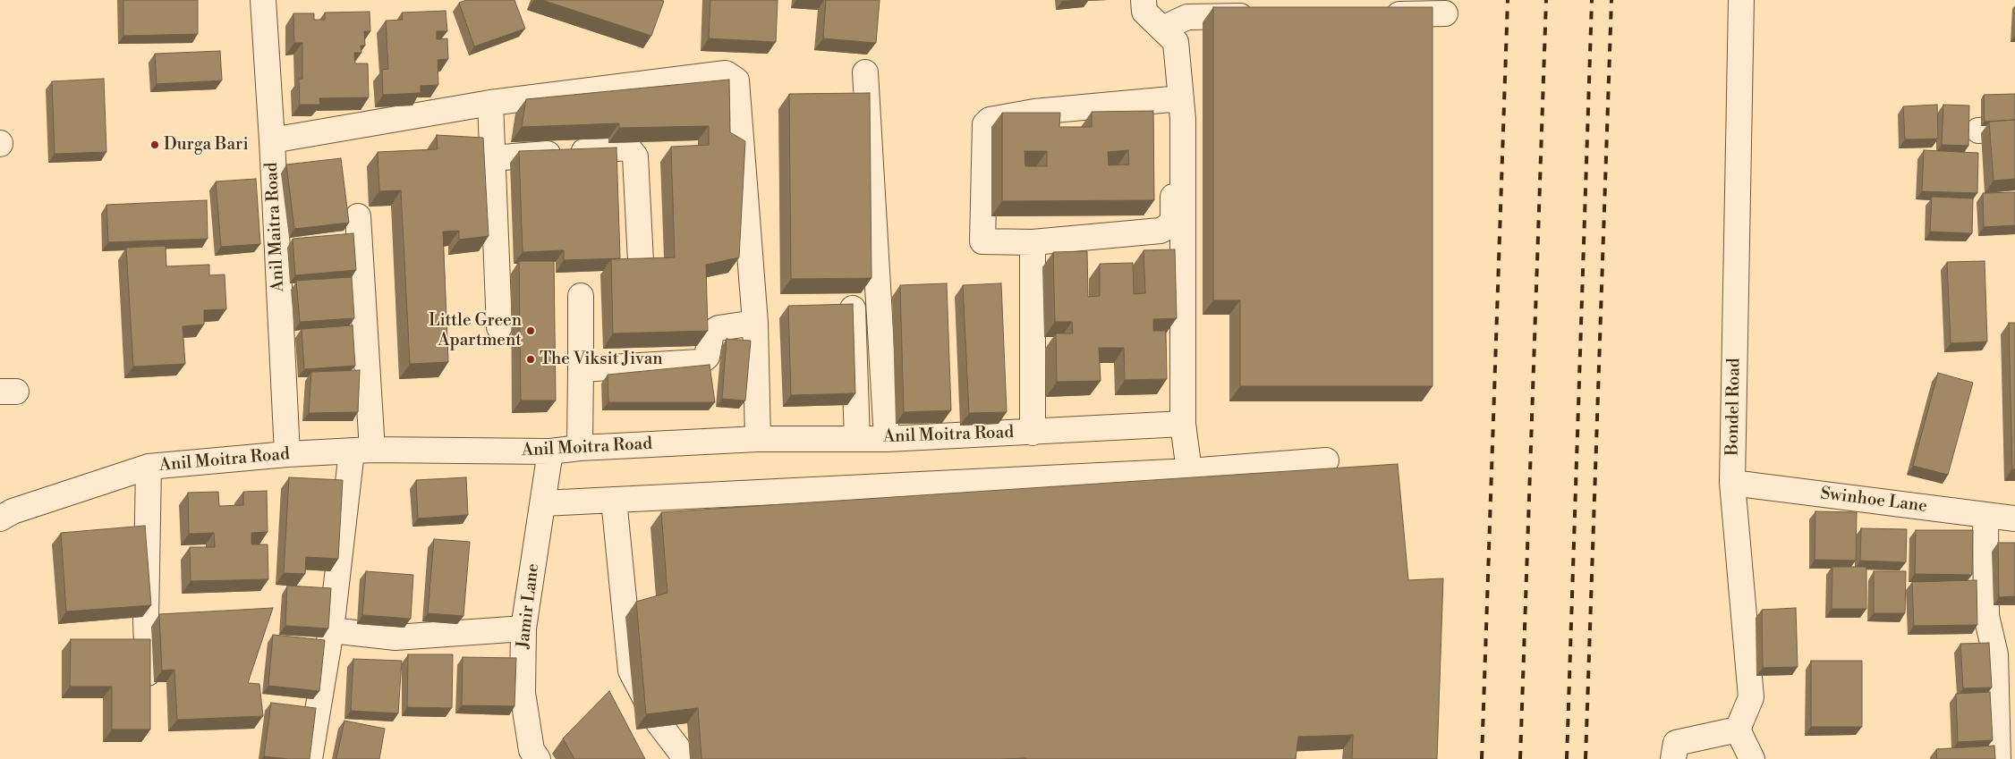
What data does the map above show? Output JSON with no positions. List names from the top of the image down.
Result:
{
  "streets": {
    "street": [
      "Anil Maitra Road",
      "Bondel Road",
      "Anil Moitra Road",
      "Swinhoe Lane",
      "Jamir Lane"
    ]
  },
  "crossings": [
    ["Anil Maitra Road", "Anil Moitra Road"],
    ["Bondel Road", "Swinhoe Lane"],
    ["Anil Moitra Road", "Jamir Lane"]
  ],
  "places": ["Durga Bari", "Little Green Apartment", "The Viksit Jivan"]
}
